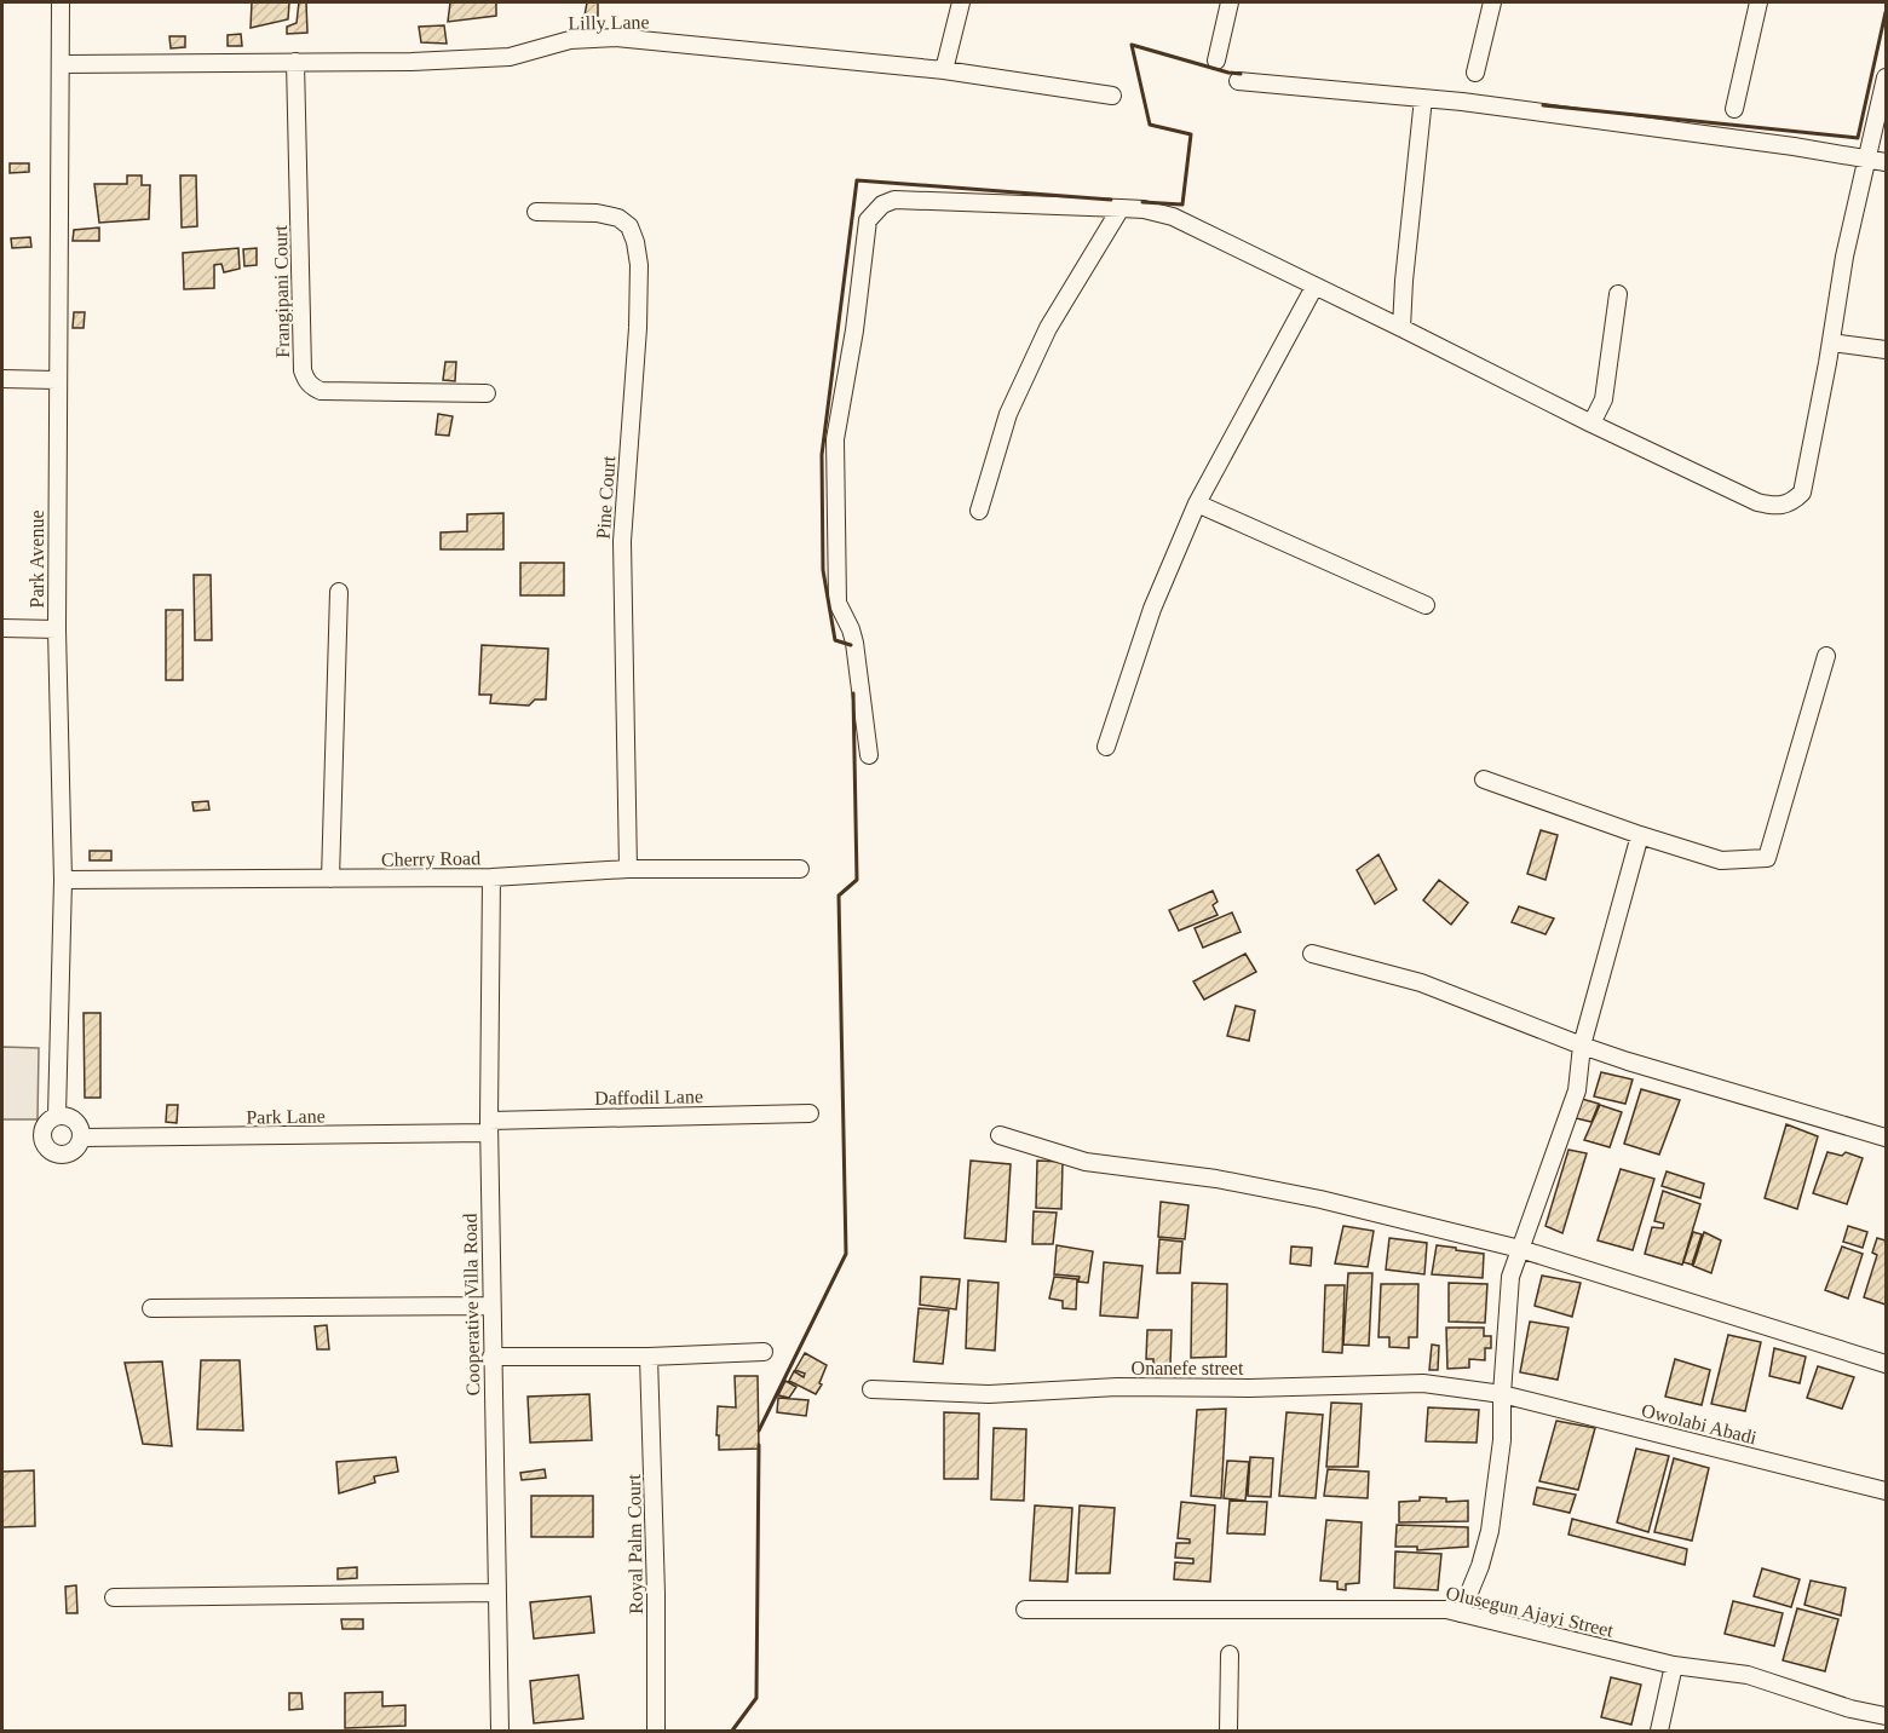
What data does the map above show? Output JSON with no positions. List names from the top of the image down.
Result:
{
  "streets": {
    "street": [
      "Lilly Lane",
      "Frangipani Court",
      "Pine Court",
      "Park Avenue",
      "Cherry Road",
      "Daffodil Lane",
      "Park Lane",
      "Cooperative Villa Road",
      "Onanefe street",
      "Owolabi Abadi",
      "Royal Palm Court",
      "Olusegun Ajayi Street"
    ]
  },
  "crossings": [
    ["Lilly Lane", "Frangipani Court"],
    ["Lilly Lane", "Park Avenue"],
    ["Pine Court", "Cherry Road"],
    ["Park Avenue", "Cherry Road"],
    ["Park Avenue", "Park Lane"],
    ["Cherry Road", "Cooperative Villa Road"],
    ["Daffodil Lane", "Park Lane"],
    ["Daffodil Lane", "Cooperative Villa Road"],
    ["Park Lane", "Cooperative Villa Road"],
    ["Onanefe street", "Owolabi Abadi"]
  ]
}
